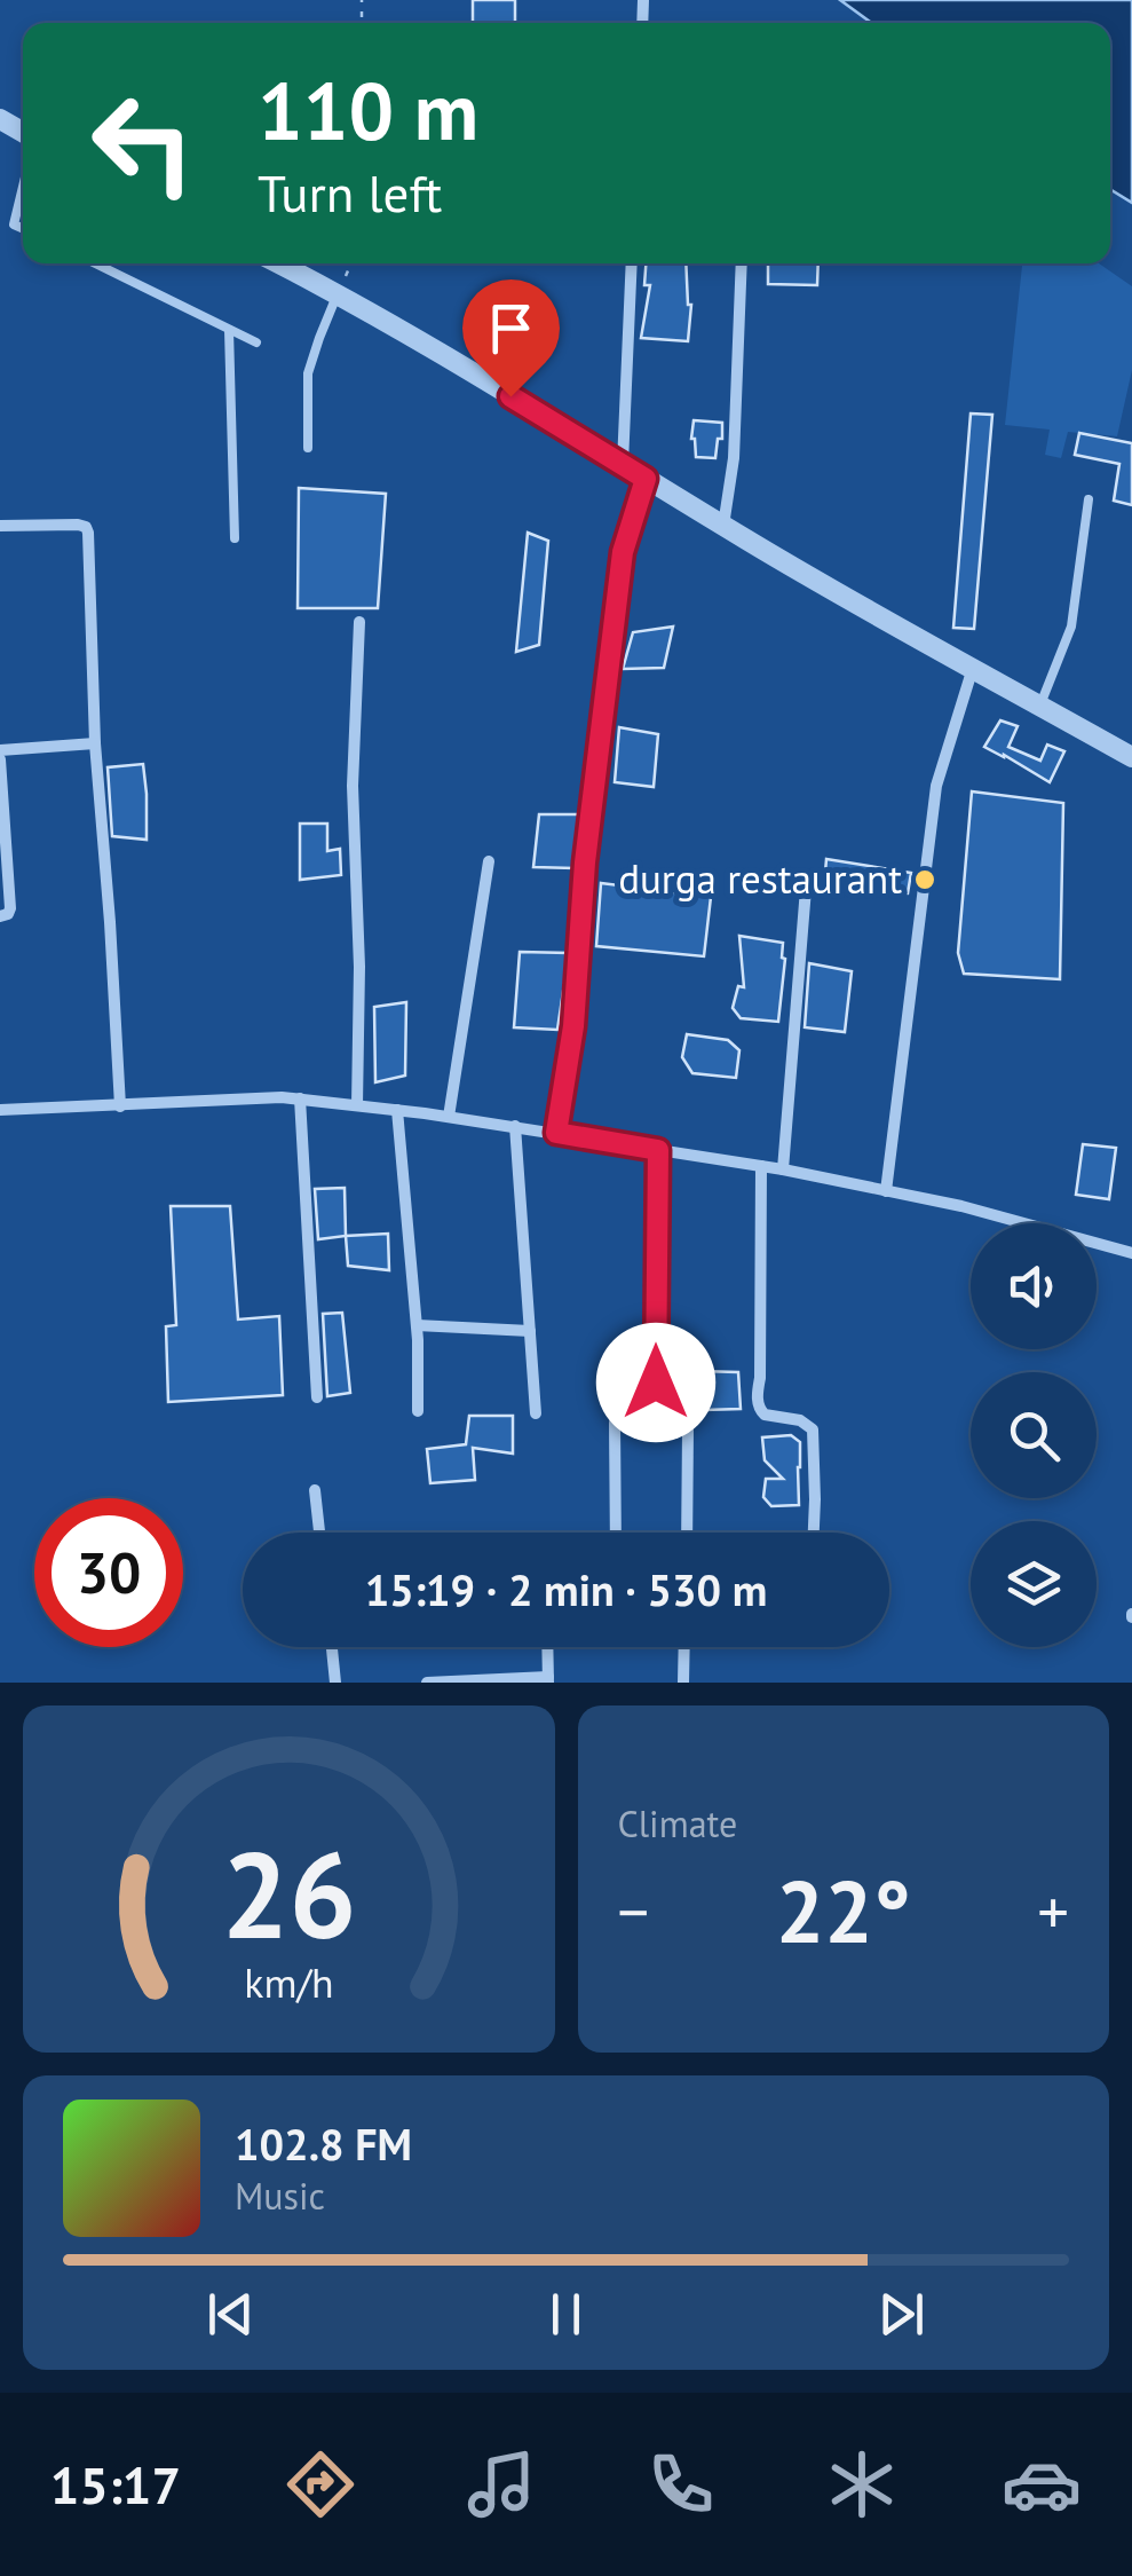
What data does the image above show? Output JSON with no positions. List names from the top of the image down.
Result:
{
  "places": ["durga restaurant"],
  "page": {
    "turn": ["110 m", "Turn left"],
    "limit": "30",
    "trip": "15:19 · 2 min · 530 m",
    "tile": "Climate",
    "heat": ["−", "22°", "+"],
    "song": ["102.8 FM", "Music"],
    "tabs": "15:17",
    "gauge": ["26", "km/h"]
  }
}
